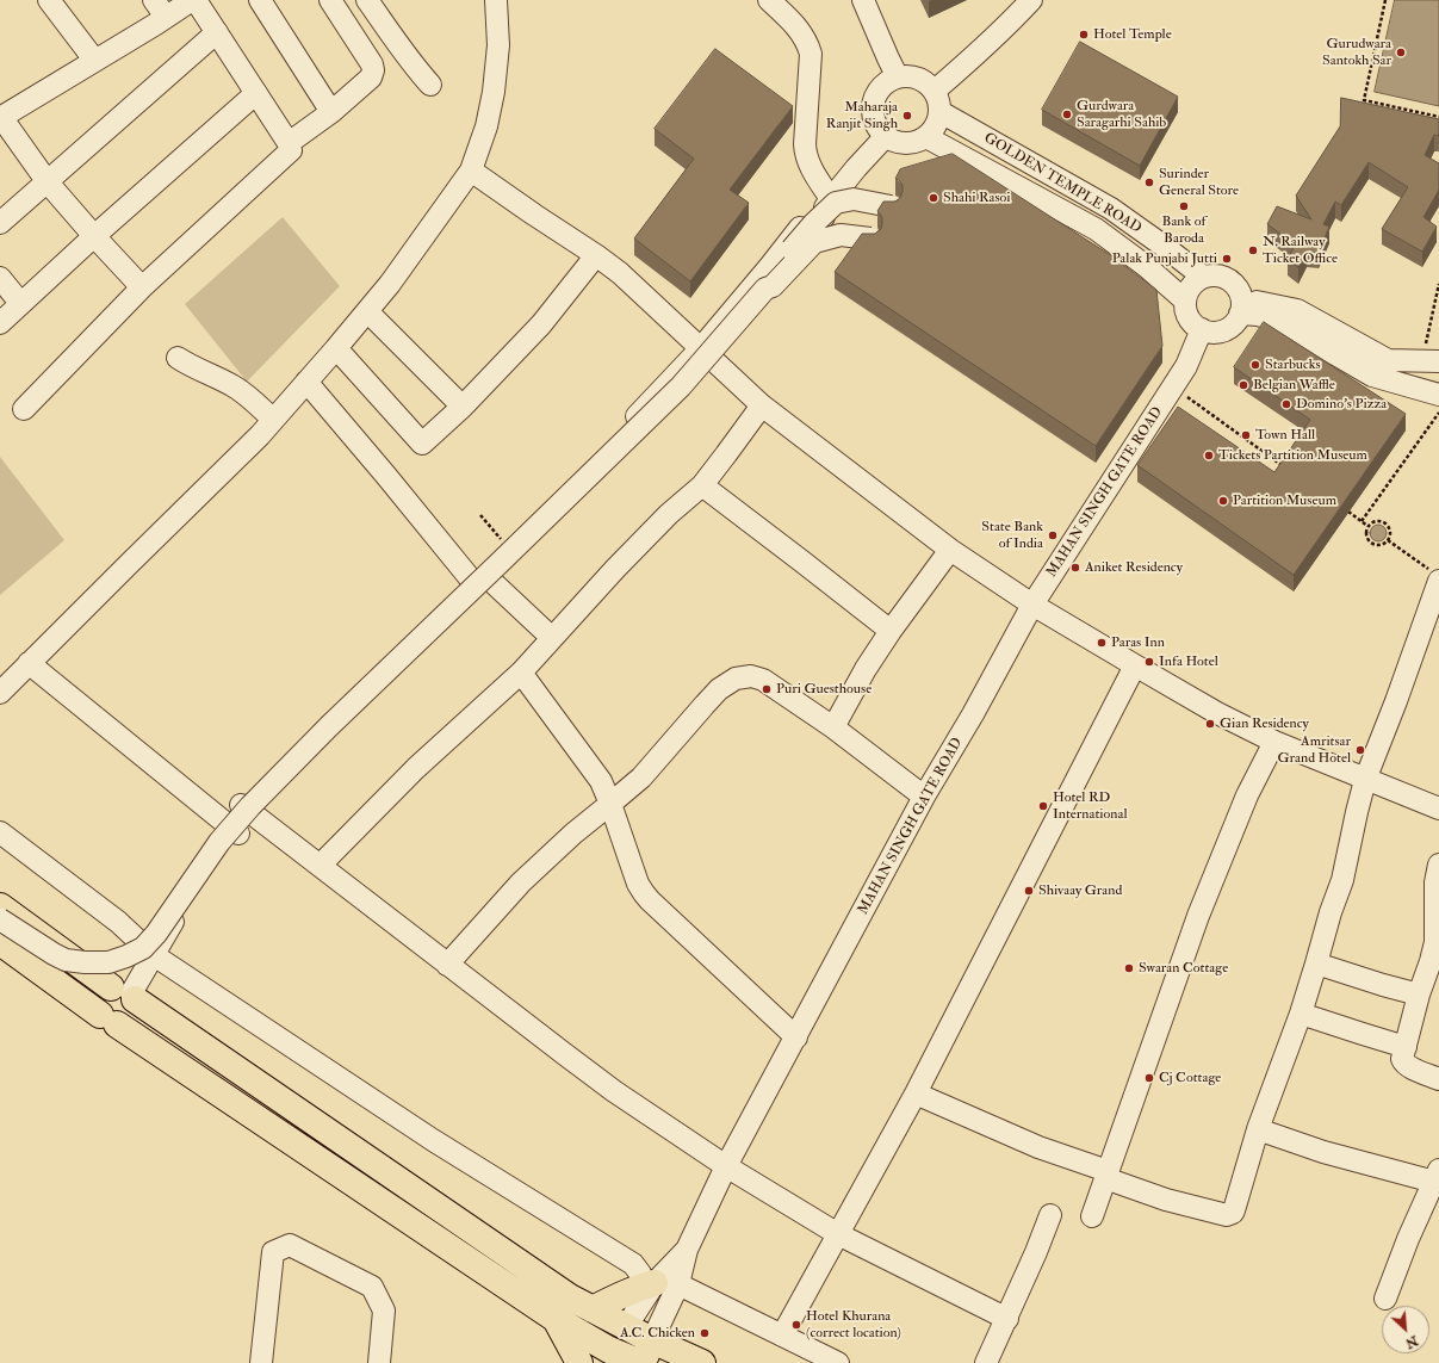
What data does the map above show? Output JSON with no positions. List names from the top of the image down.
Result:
{
  "streets": {
    "street": ["GOLDEN TEMPLE ROAD", "MAHAN SINGH GATE ROAD"]
  },
  "crossings": [
    ["GOLDEN TEMPLE ROAD", "MAHAN SINGH GATE ROAD"]
  ],
  "places": [
    "Hotel Temple",
    "Gurudwara Santokh Sar",
    "Gurdwara Saragarhi Sahib",
    "Maharaja Ranjit Singh",
    "Surinder General Store",
    "Shahi Rasoi",
    "Bank of Baroda",
    "N. Railway Ticket Office",
    "Palak Punjabi Jutti",
    "Starbucks",
    "Belgian Waffle",
    "Domino's Pizza",
    "Town Hall",
    "Tickets Partition Museum",
    "Partition Museum",
    "State Bank of India",
    "Aniket Residency",
    "Paras Inn",
    "Infa Hotel",
    "Puri Guesthouse",
    "Gian Residency",
    "Amritsar Grand Hotel",
    "Hotel RD International",
    "Shivaay Grand",
    "Swaran Cottage",
    "Cj Cottage",
    "Hotel Khurana (correct location)",
    "A.C. Chicken"
  ],
  "north": "bottom right"
}
